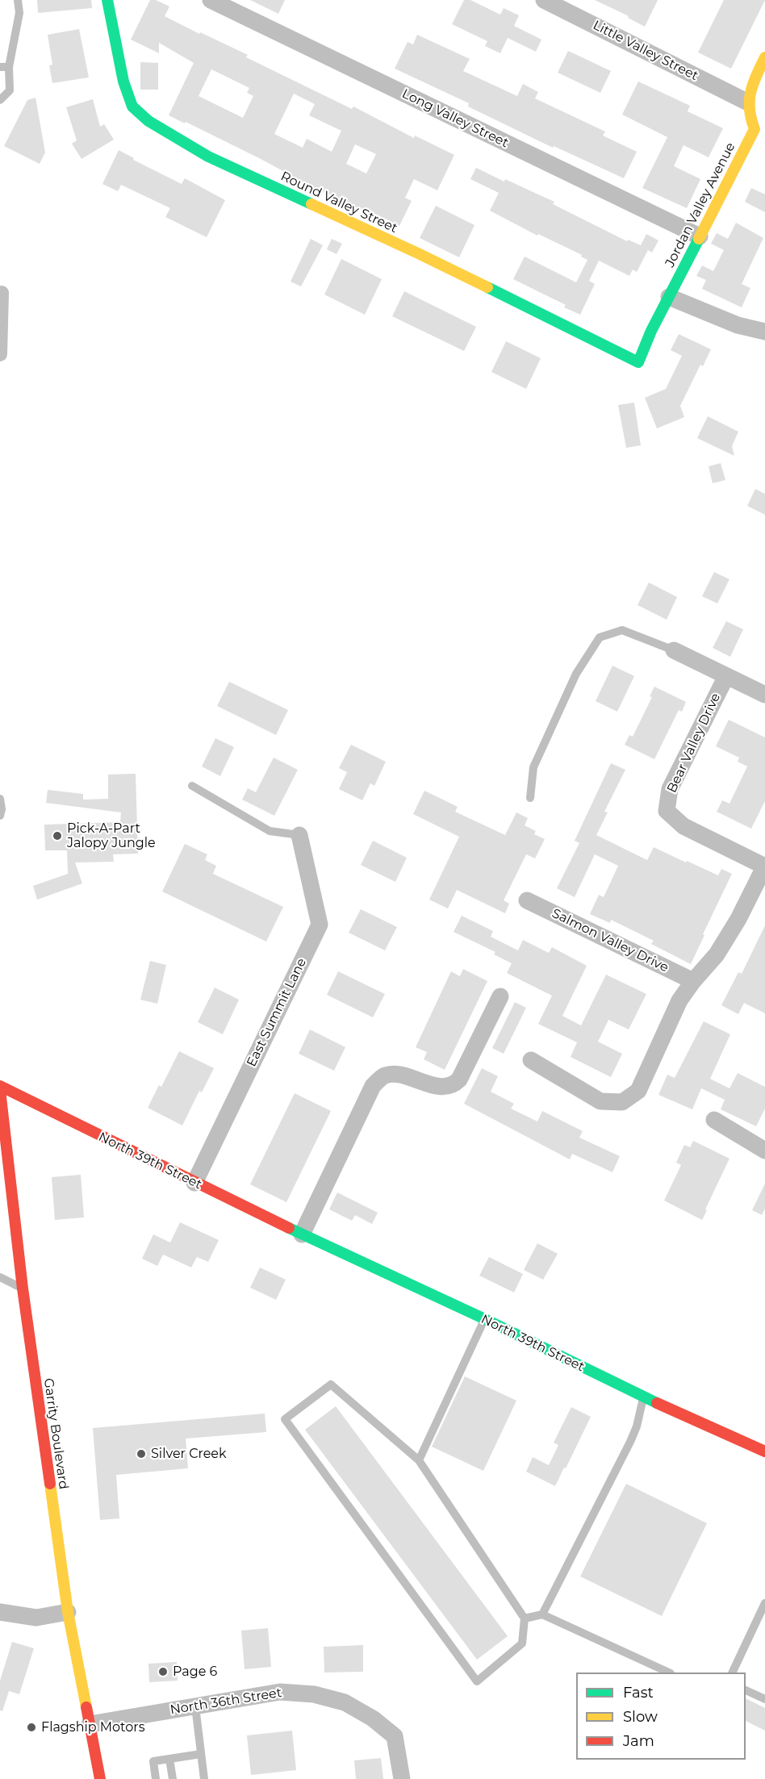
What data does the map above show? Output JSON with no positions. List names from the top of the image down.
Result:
{
  "streets": {
    "street": [
      "Little Valley Street",
      "Long Valley Street",
      "Round Valley Street",
      "Jordan Valley Avenue",
      "Bear Valley Drive",
      "Salmon Valley Drive",
      "East Summit Lane",
      "North 39th Street",
      "Garrity Boulevard",
      "North 36th Street"
    ]
  },
  "crossings": [
    ["Little Valley Street", "Jordan Valley Avenue"],
    ["Long Valley Street", "Jordan Valley Avenue"],
    ["Round Valley Street", "Jordan Valley Avenue"],
    ["East Summit Lane", "North 39th Street"],
    ["North 39th Street", "Garrity Boulevard"],
    ["Garrity Boulevard", "North 36th Street"]
  ],
  "places": [
    "Pick-A-Part Jalopy Jungle",
    "Silver Creek",
    "Page 6",
    "Flagship Motors"
  ],
  "legend": ["Fast", "Slow", "Jam"]
}
